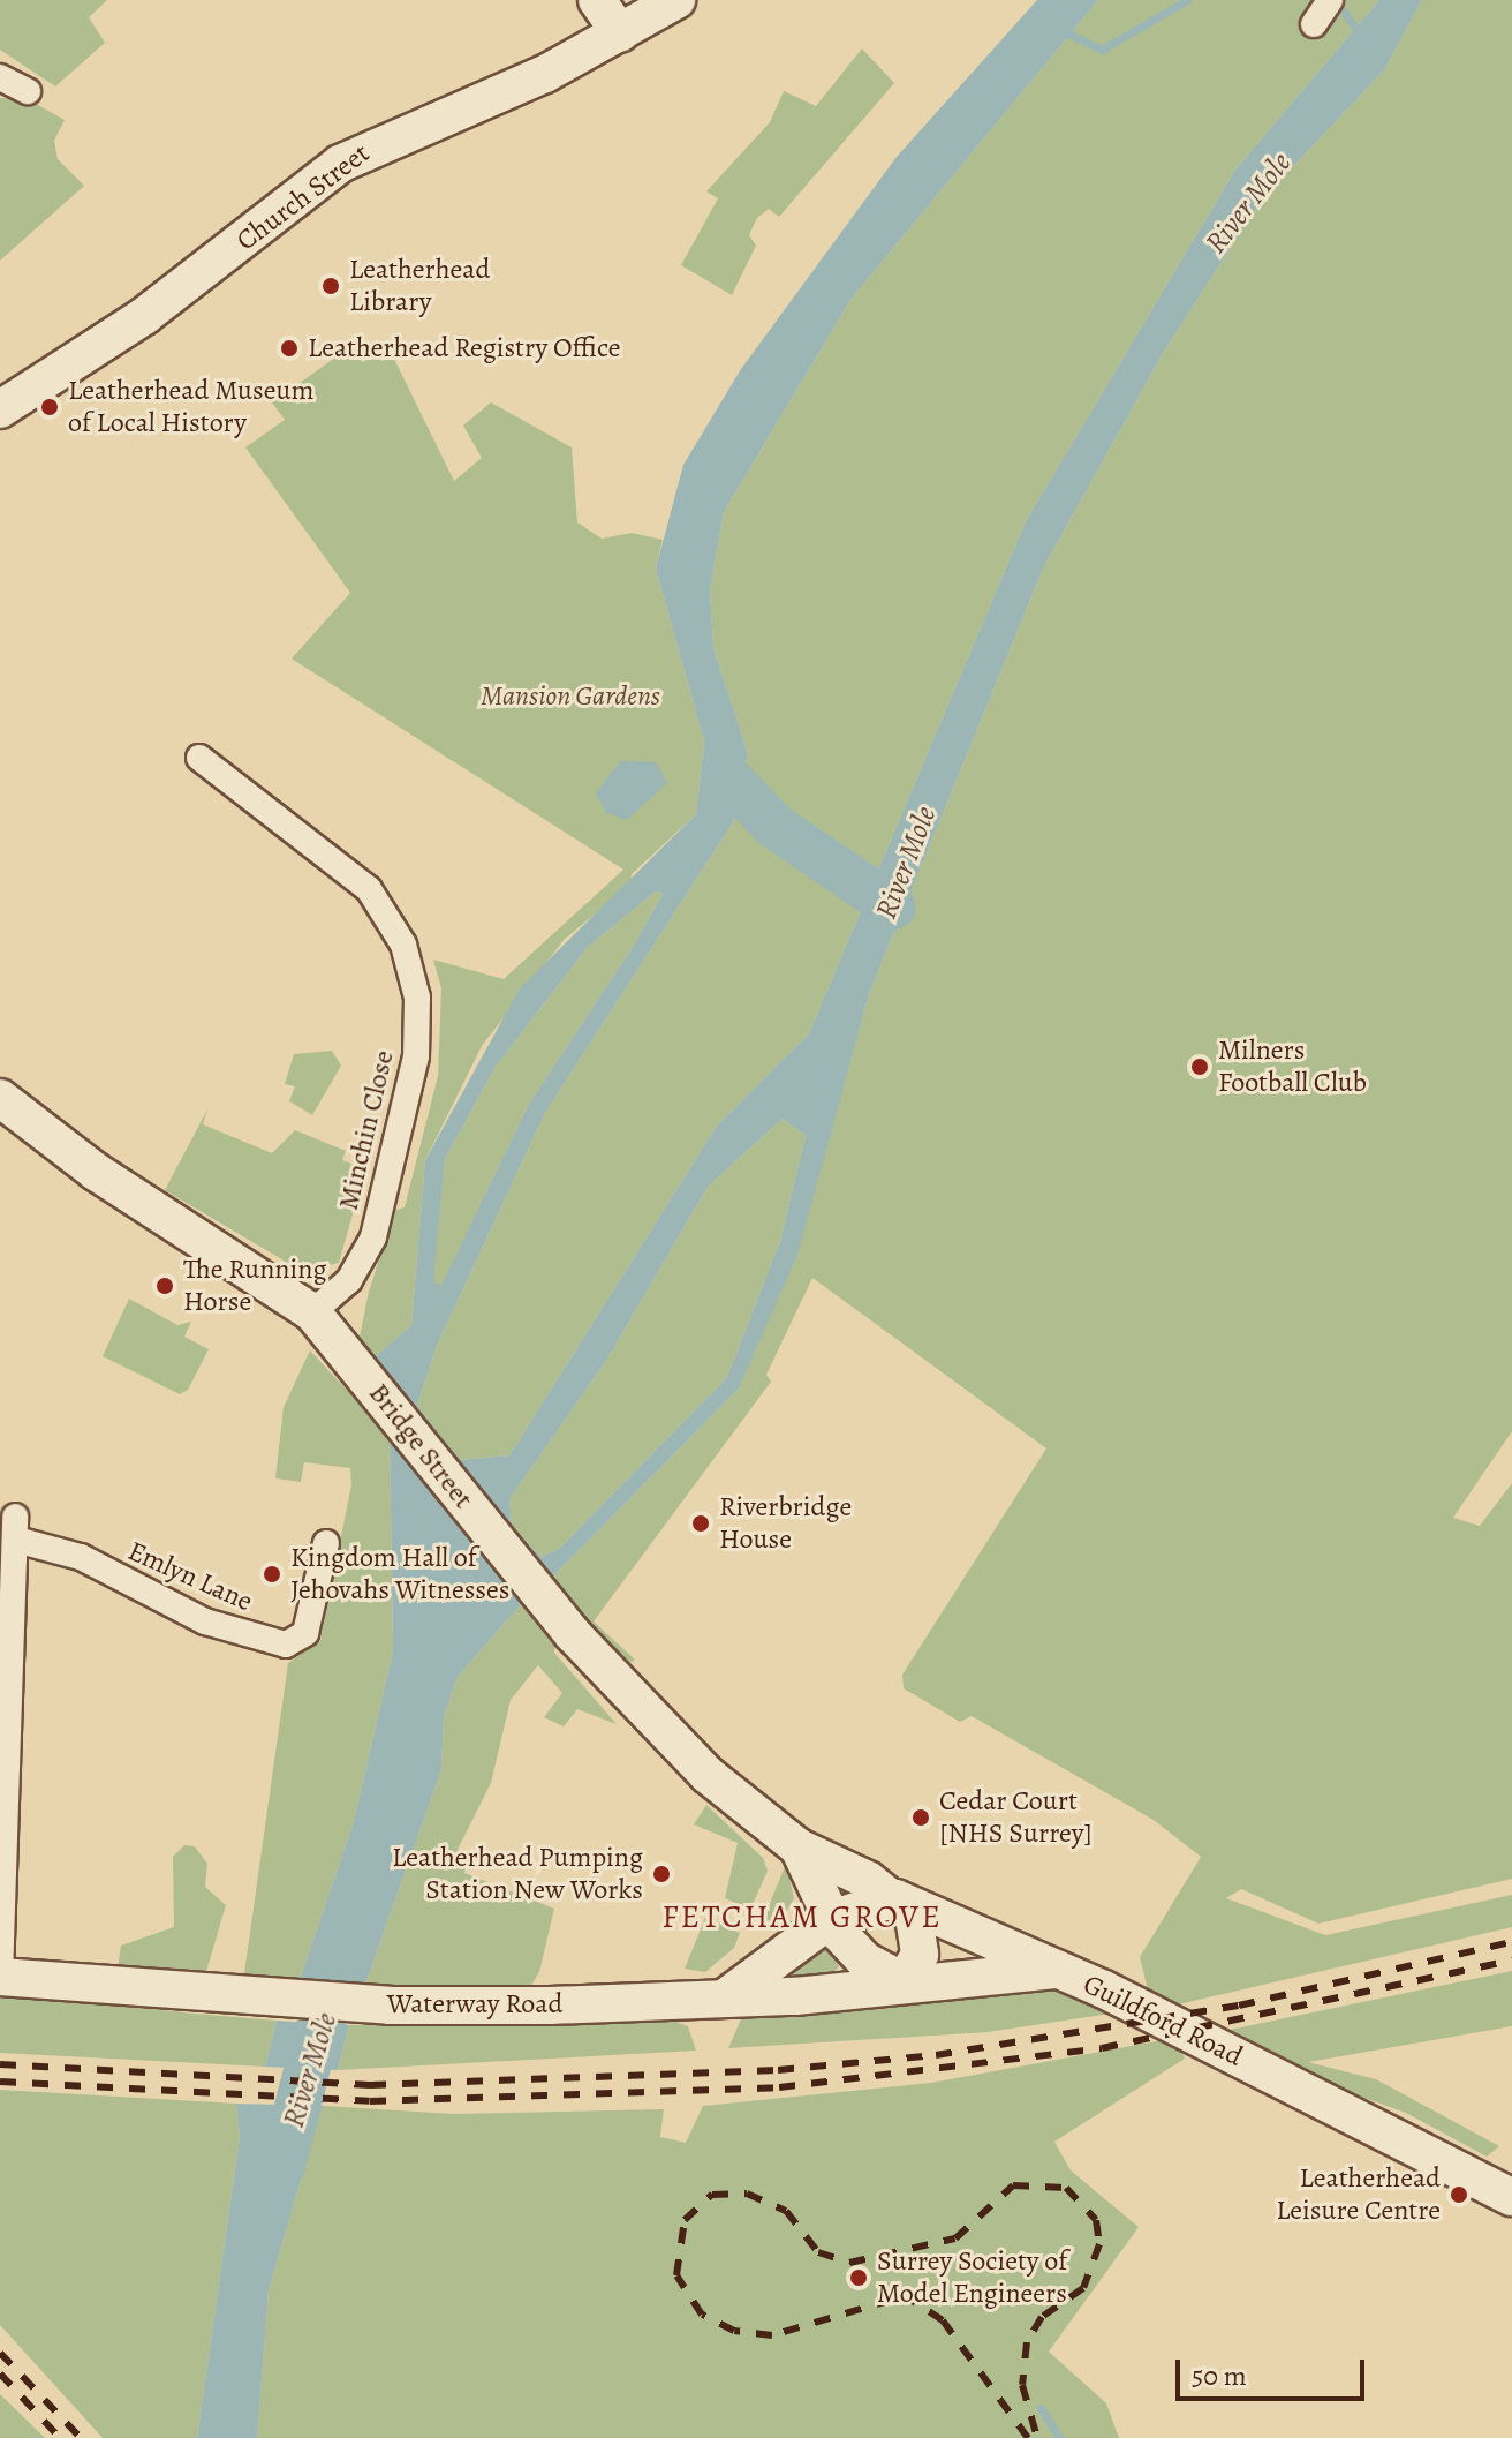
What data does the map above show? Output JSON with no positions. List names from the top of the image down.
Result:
{
  "streets": {
    "main road": [
      "Church Street",
      "Bridge Street",
      "Waterway Road",
      "Guildford Road"
    ],
    "street": ["Minchin Close", "Emlyn Lane"]
  },
  "crossings": [
    ["Minchin Close", "Bridge Street"],
    ["Bridge Street", "Guildford Road"],
    ["Emlyn Lane", "Waterway Road"],
    ["Waterway Road", "Guildford Road"]
  ],
  "districts": ["FETCHAM GROVE"],
  "water": ["River Mole"],
  "parks": ["Mansion Gardens"],
  "places": [
    "Leatherhead Library",
    "Leatherhead Registry Office",
    "Leatherhead Museum of Local History",
    "Milners Football Club",
    "The Running Horse",
    "Riverbridge House",
    "Kingdom Hall of Jehovahs Witnesses",
    "Cedar Court [NHS Surrey]",
    "Leatherhead Pumping Station New Works",
    "Leatherhead Leisure Centre",
    "Surrey Society of Model Engineers"
  ],
  "scale_bar": "50 m"
}
